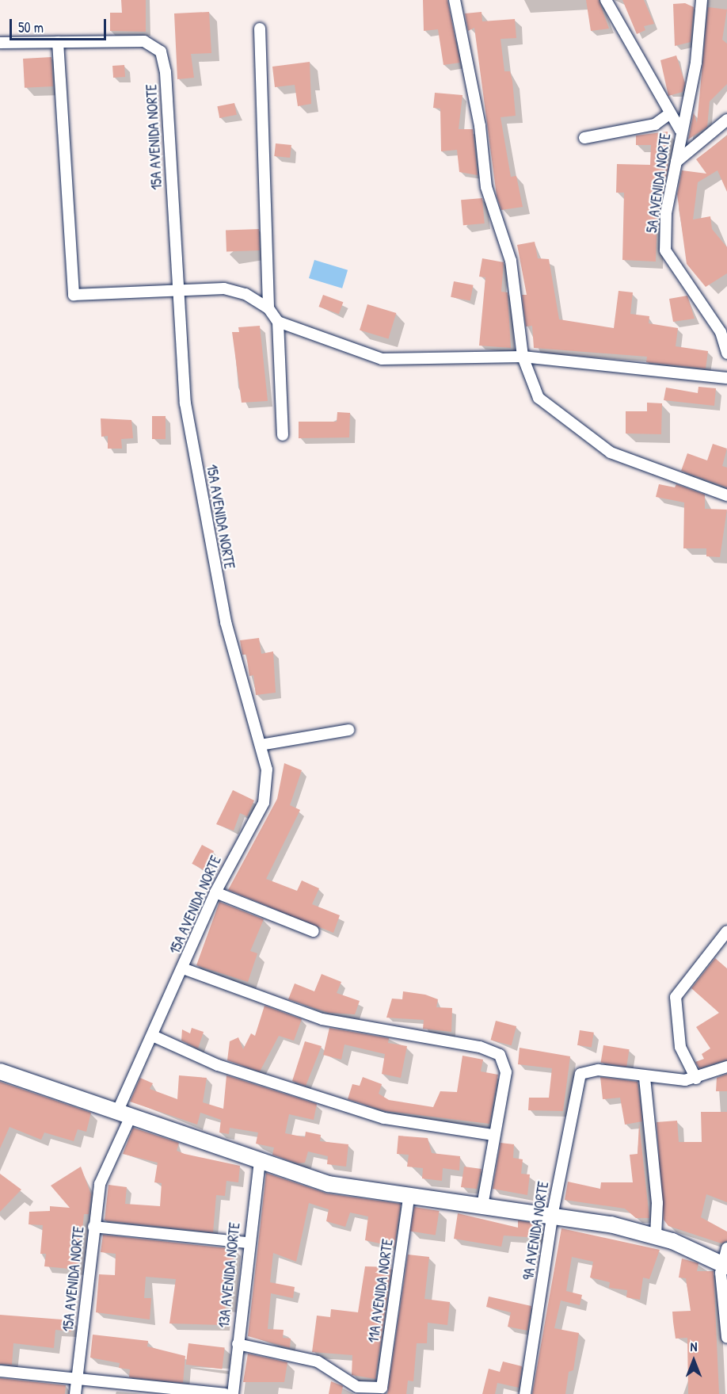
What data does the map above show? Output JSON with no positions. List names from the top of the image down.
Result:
{
  "streets": {
    "street": [
      "15A AVENIDA NORTE",
      "5A AVENIDA NORTE",
      "9A AVENIDA NORTE",
      "13A AVENIDA NORTE",
      "11A AVENIDA NORTE"
    ]
  },
  "crossings": [
    ["13A AVENIDA NORTE", "11A AVENIDA NORTE"]
  ],
  "scale_bar": "50 m",
  "north": "top"
}
